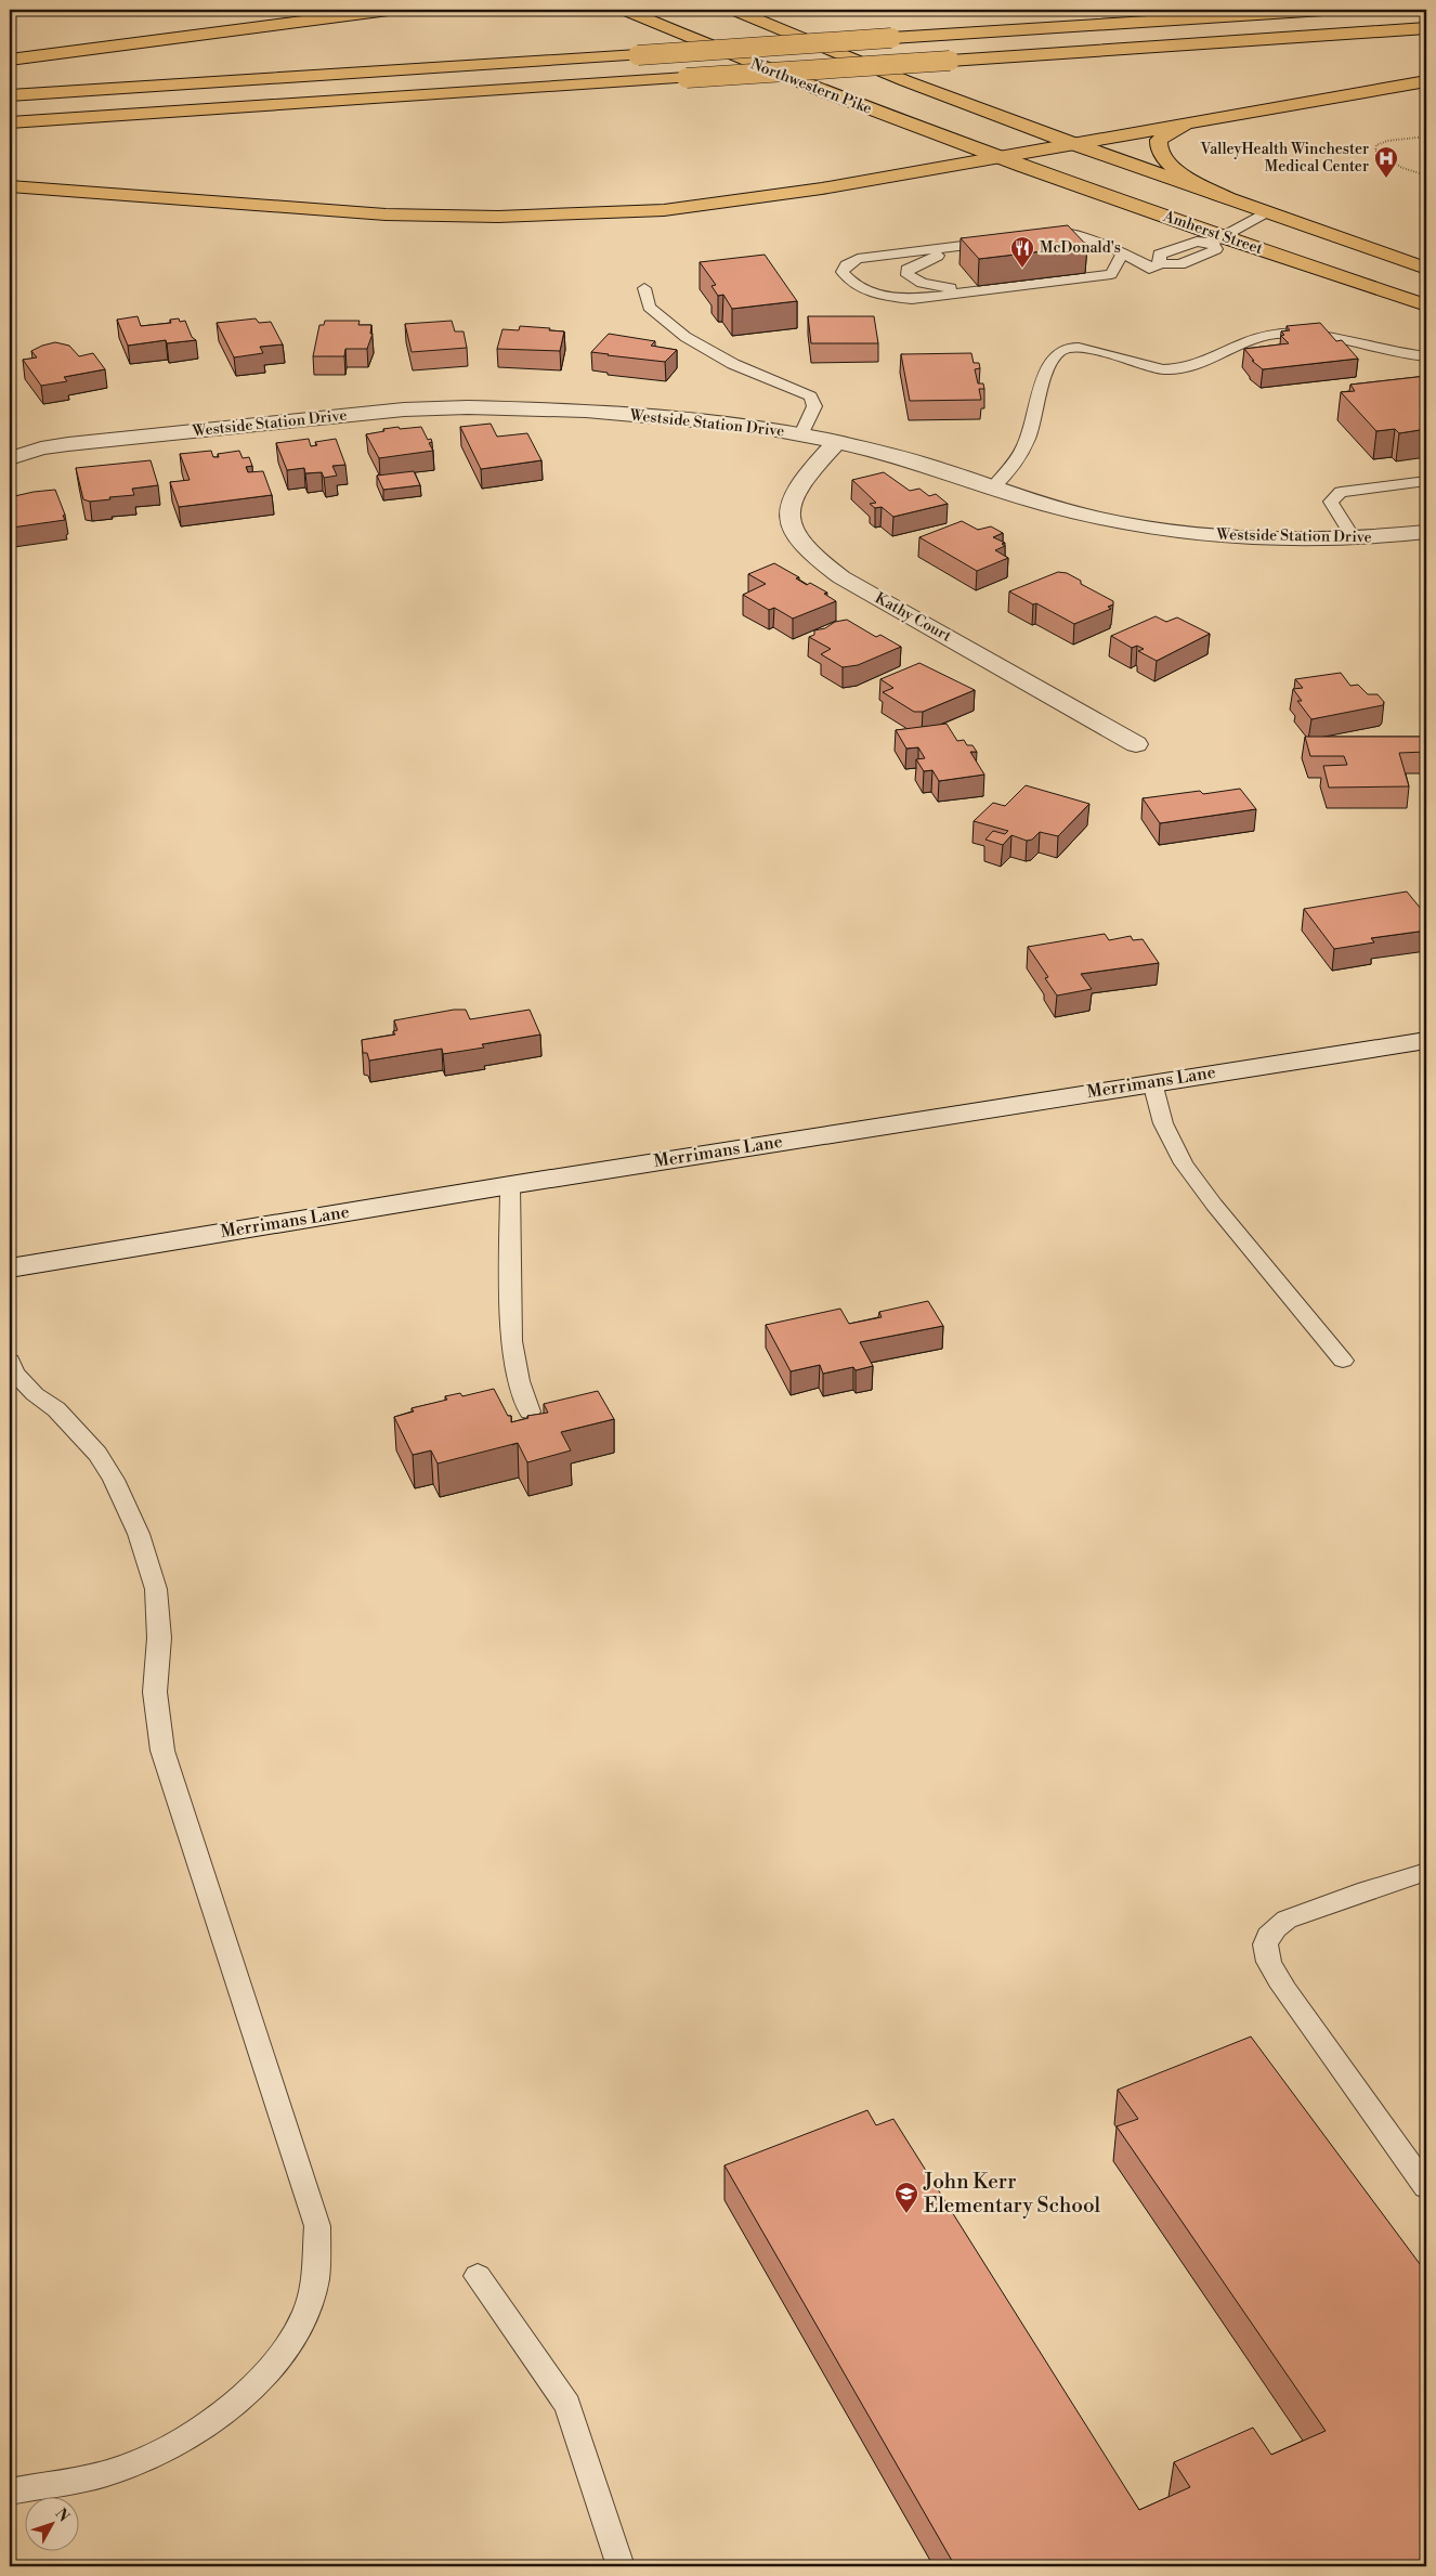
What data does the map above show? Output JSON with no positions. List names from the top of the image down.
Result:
{
  "streets": {
    "main road": ["Northwestern Pike", "Amherst Street"],
    "street": ["Westside Station Drive", "Kathy Court", "Merrimans Lane"]
  },
  "crossings": [
    ["Northwestern Pike", "Amherst Street"],
    ["Westside Station Drive", "Kathy Court"]
  ],
  "places": {
    "hospital": ["ValleyHealth Winchester Medical Center"],
    "restaurant": ["McDonald's"],
    "school or university": ["John Kerr Elementary School"]
  },
  "north": "top right"
}
